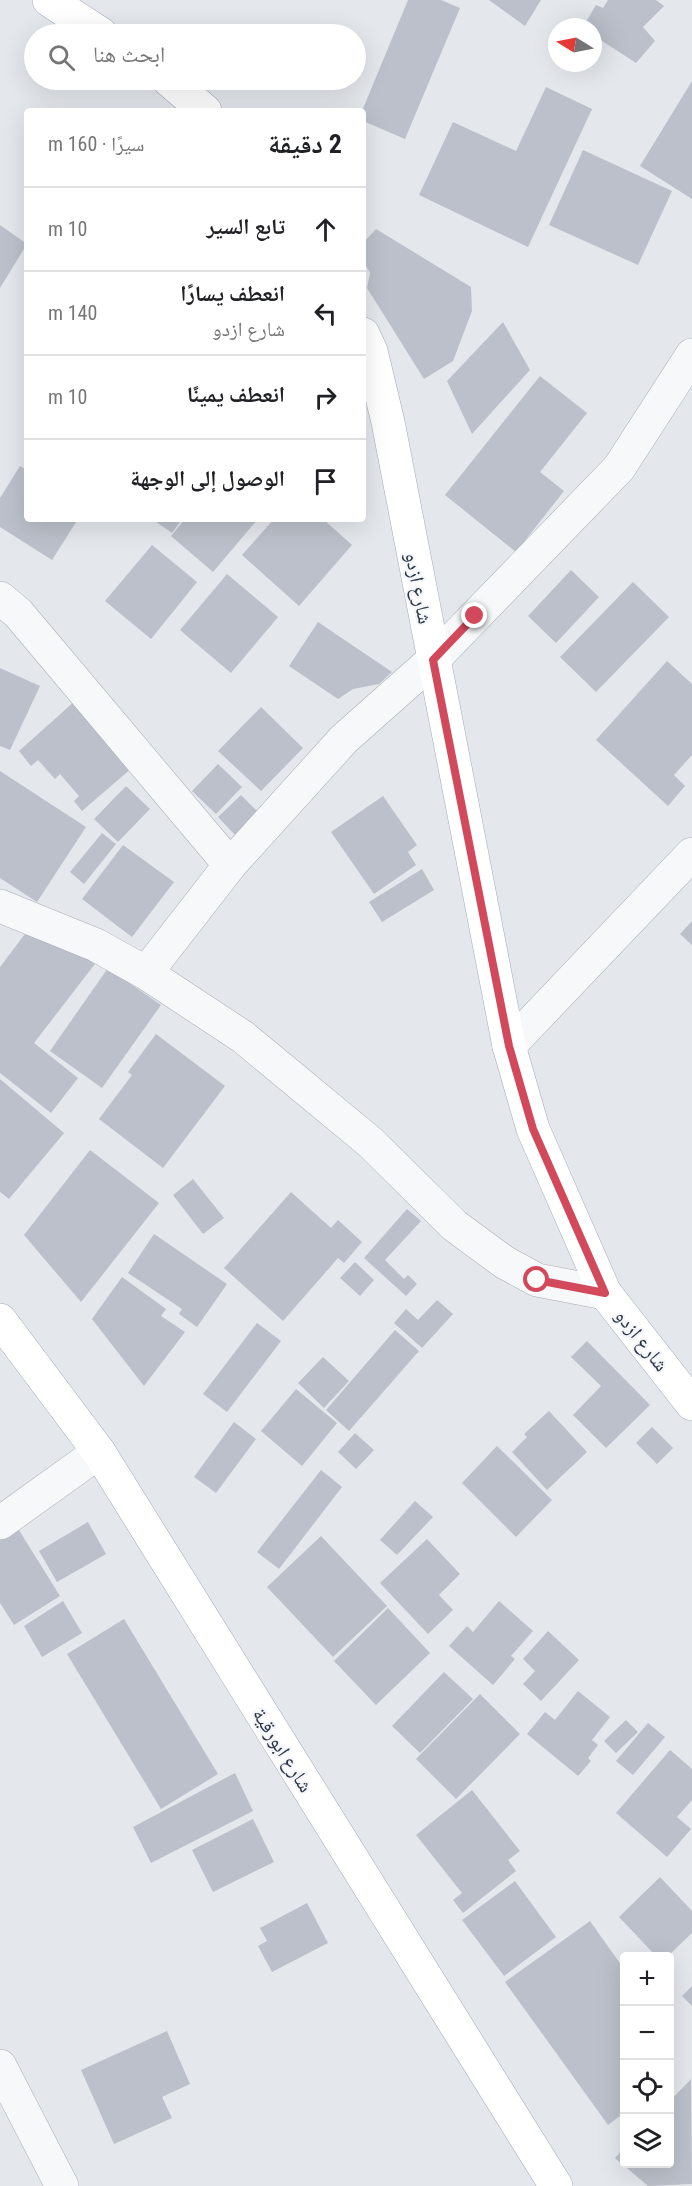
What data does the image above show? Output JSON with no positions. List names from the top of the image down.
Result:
{
  "streets": {
    "main road": ["شارع ازدو", "شارع ابورقية"]
  },
  "north": "left",
  "page": {
    "search": "ابحث هنا",
    "heading": ["2 دقيقة", "سيرًا · 160 m"],
    "list": [
      ["تابع السير", "10 m"],
      ["انعطف يسارًا", "شارع ازدو", "140 m"],
      ["انعطف يمينًا", "10 m"],
      "الوصول إلى الوجهة"
    ],
    "map_buttons": ["+", "−"]
  }
}
